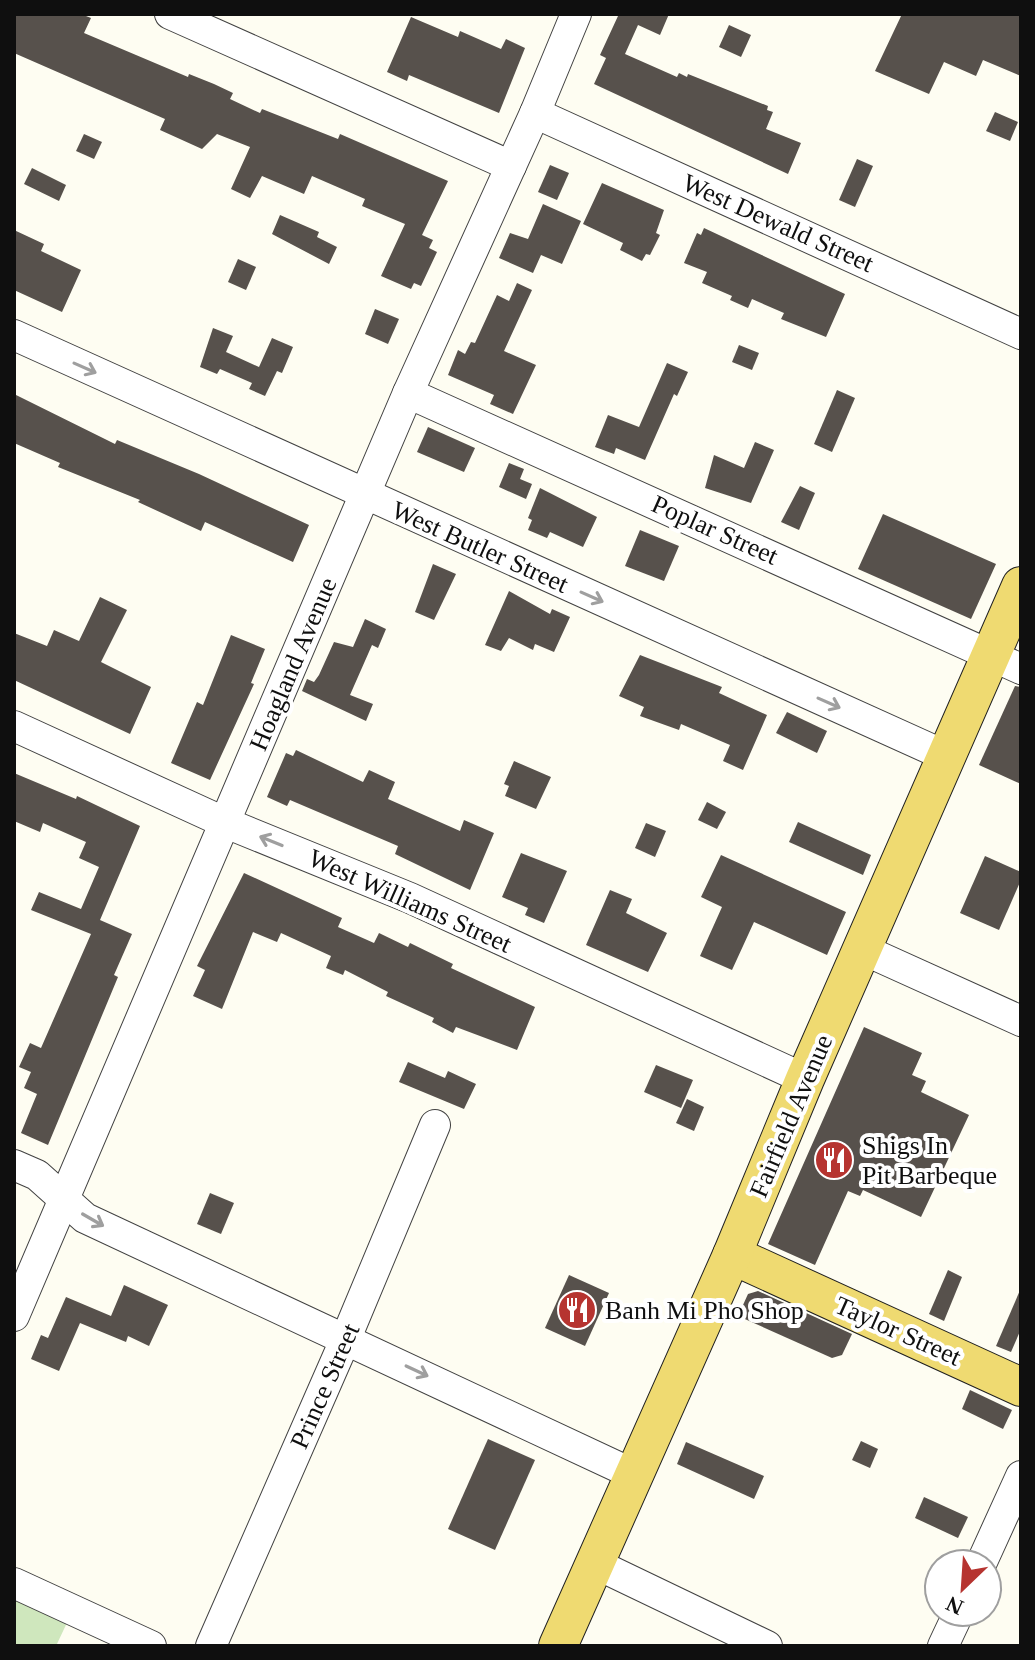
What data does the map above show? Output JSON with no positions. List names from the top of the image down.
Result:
{
  "streets": {
    "main road": ["Fairfield Avenue", "Taylor Street"],
    "street": [
      "West Dewald Street",
      "Poplar Street",
      "West Butler Street",
      "Hoagland Avenue",
      "West Williams Street",
      "Prince Street"
    ]
  },
  "crossings": [
    ["West Dewald Street", "Hoagland Avenue"],
    ["Poplar Street", "Hoagland Avenue"],
    ["Poplar Street", "Fairfield Avenue"],
    ["West Butler Street", "Hoagland Avenue"],
    ["West Butler Street", "Fairfield Avenue"],
    ["Hoagland Avenue", "West Williams Street"],
    ["West Williams Street", "Fairfield Avenue"],
    ["Fairfield Avenue", "Taylor Street"]
  ],
  "one_way": ["West Butler Street", "West Williams Street"],
  "places": {
    "restaurant": ["Shigs In Pit Barbeque", "Banh Mi Pho Shop"]
  },
  "north": "bottom left"
}
